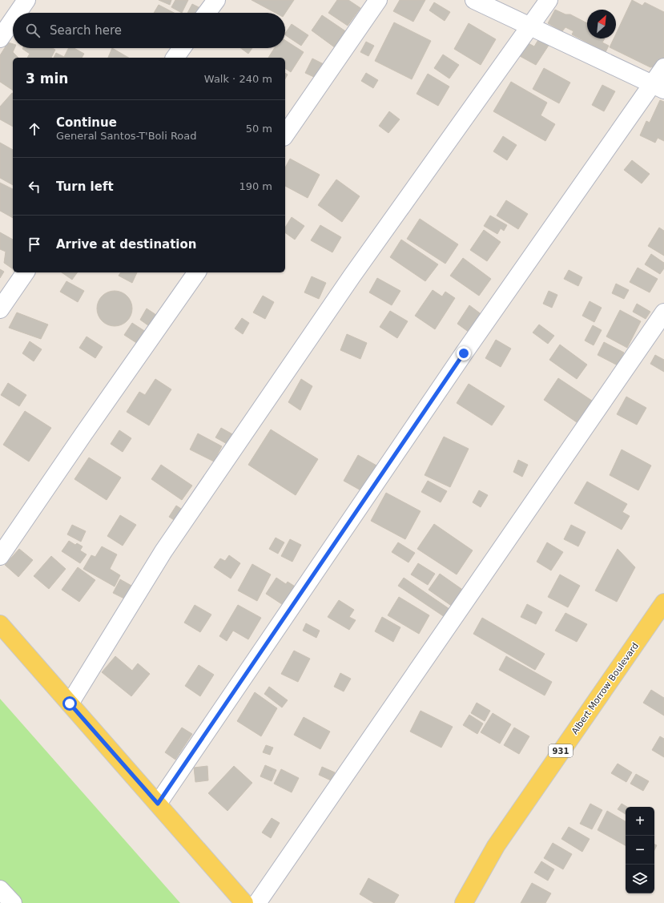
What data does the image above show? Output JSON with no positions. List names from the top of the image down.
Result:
{
  "streets": {
    "main road": ["Albert Morrow Boulevard", "931"]
  },
  "north": "top right",
  "page": {
    "search": "Search here",
    "heading": ["3 min", "Walk · 240 m"],
    "list": [
      ["Continue", "General Santos-T'Boli Road", "50 m"],
      ["Turn left", "190 m"],
      "Arrive at destination"
    ],
    "map_buttons": ["+", "−"]
  }
}
